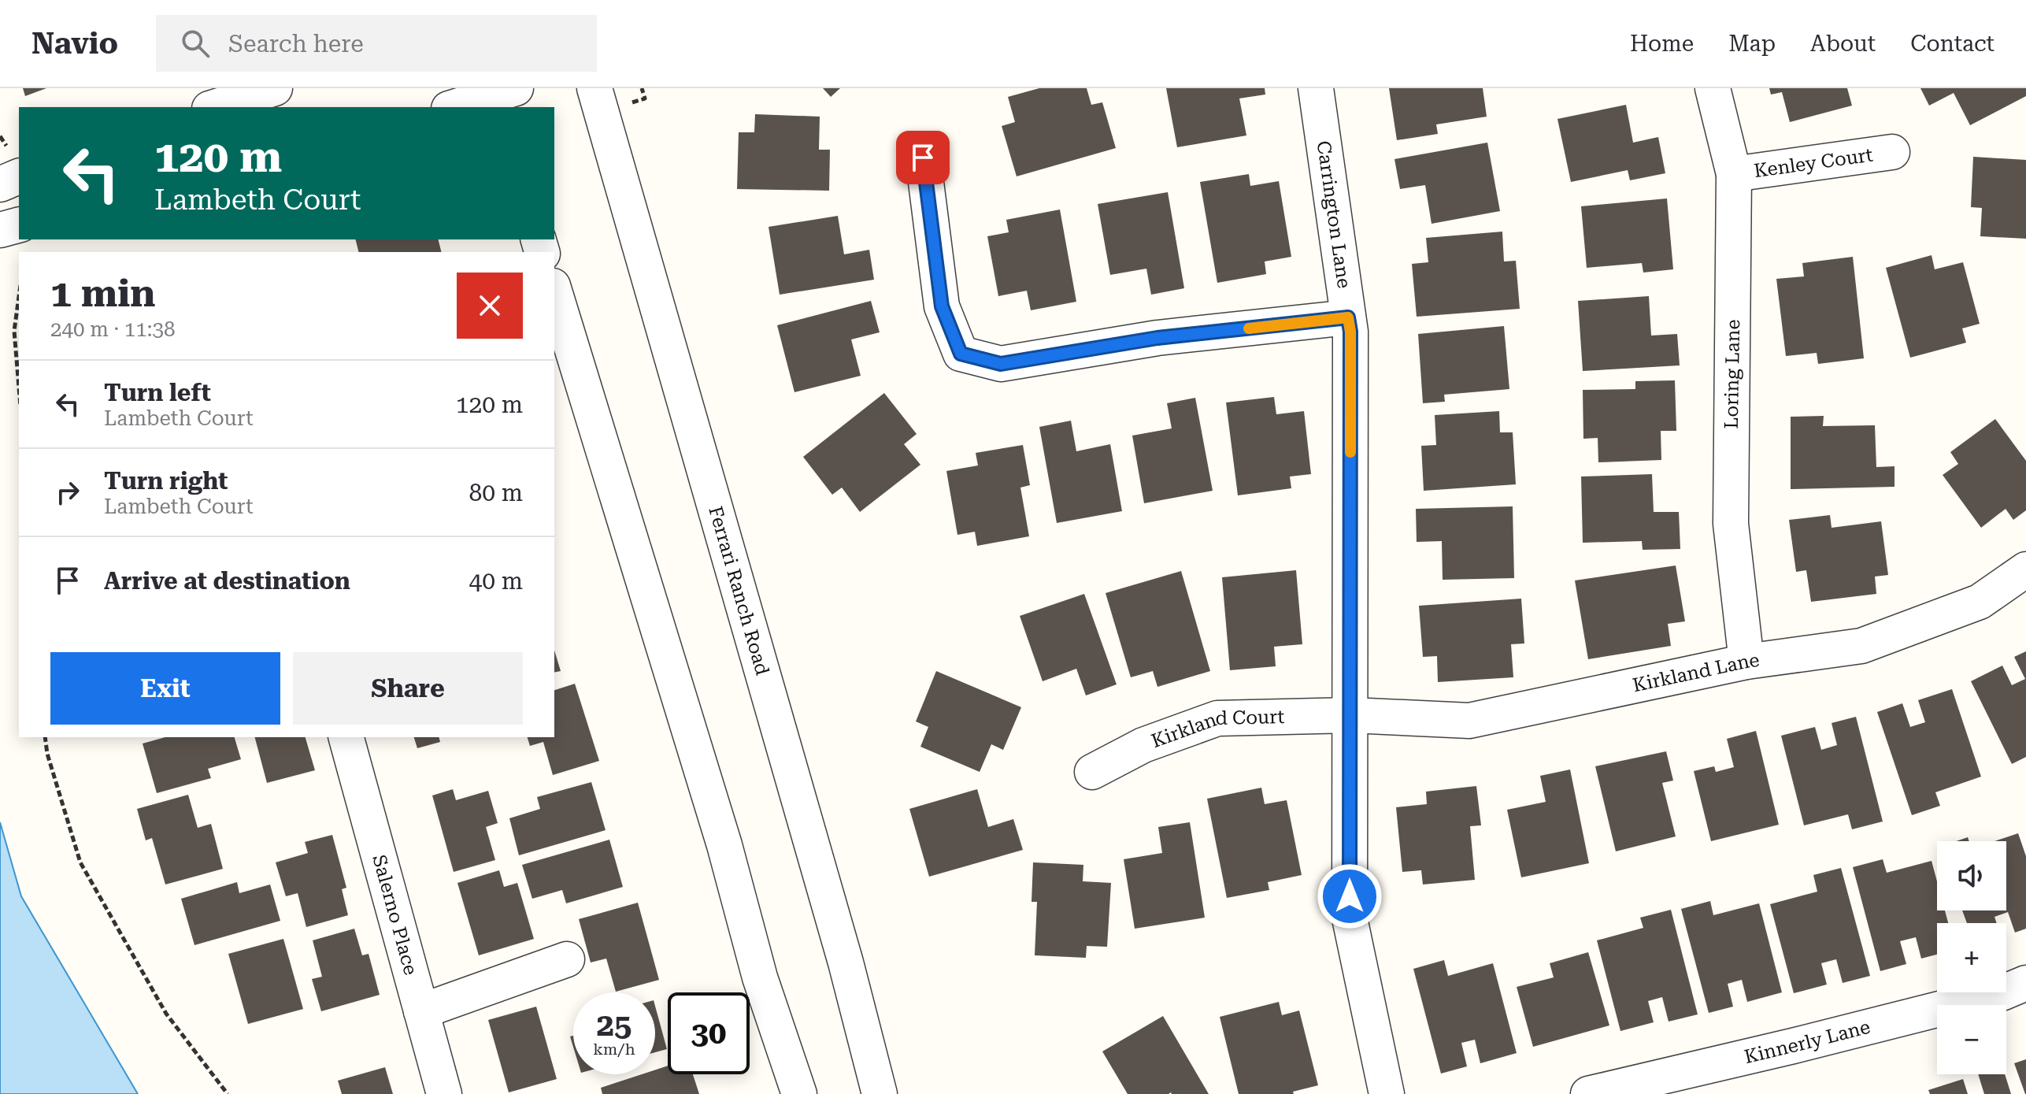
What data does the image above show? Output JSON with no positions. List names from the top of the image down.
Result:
{
  "streets": {
    "street": [
      "Kenley Court",
      "Carrington Lane",
      "Loring Lane",
      "Ferrari Ranch Road",
      "Kirkland Lane",
      "Kirkland Court",
      "Salerno Place",
      "Kinnerly Lane"
    ]
  },
  "crossings": [
    ["Kenley Court", "Loring Lane"],
    ["Carrington Lane", "Kirkland Lane"],
    ["Carrington Lane", "Kirkland Court"],
    ["Loring Lane", "Kirkland Lane"],
    ["Kirkland Lane", "Kirkland Court"]
  ],
  "page": {
    "header": "Navio",
    "search": "Search here",
    "nav": [
      "Home",
      "Map",
      "About",
      "Contact"
    ],
    "turn": ["120 m", "Lambeth Court"],
    "heading": ["1 min", "240 m · 11:38"],
    "list": [
      {
        "name": "Turn left",
        "note": "Lambeth Court",
        "value": "120 m"
      },
      {
        "name": "Turn right",
        "note": "Lambeth Court",
        "value": "80 m"
      },
      {
        "name": "Arrive at destination",
        "value": "40 m"
      }
    ],
    "buttons": ["Exit", "Share"],
    "map_buttons": ["+", "−"],
    "speed": "25 km/h",
    "limit": "30"
  }
}
